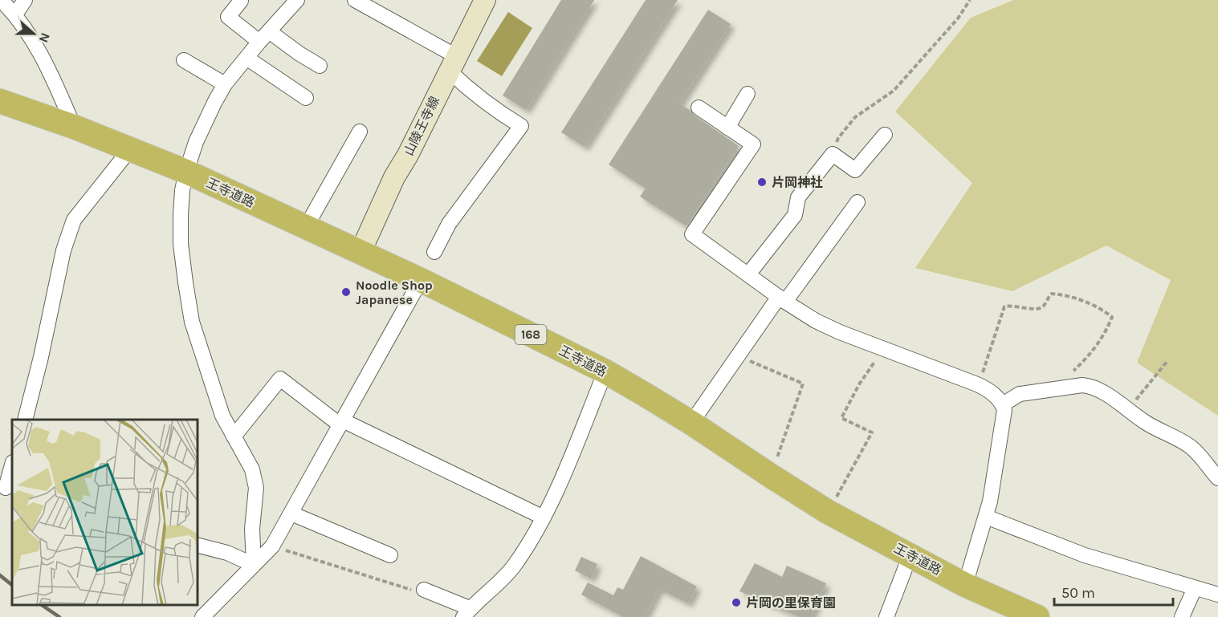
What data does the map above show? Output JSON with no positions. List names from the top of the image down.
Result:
{
  "streets": {
    "highway": ["王寺道路", "168"],
    "main road": ["山陵王寺線"]
  },
  "crossings": [
    ["山陵王寺線", "王寺道路"]
  ],
  "places": ["片岡神社", "Noodle Shop Japanese", "片岡の里保育園"],
  "scale_bar": "50 m",
  "north": "right"
}
